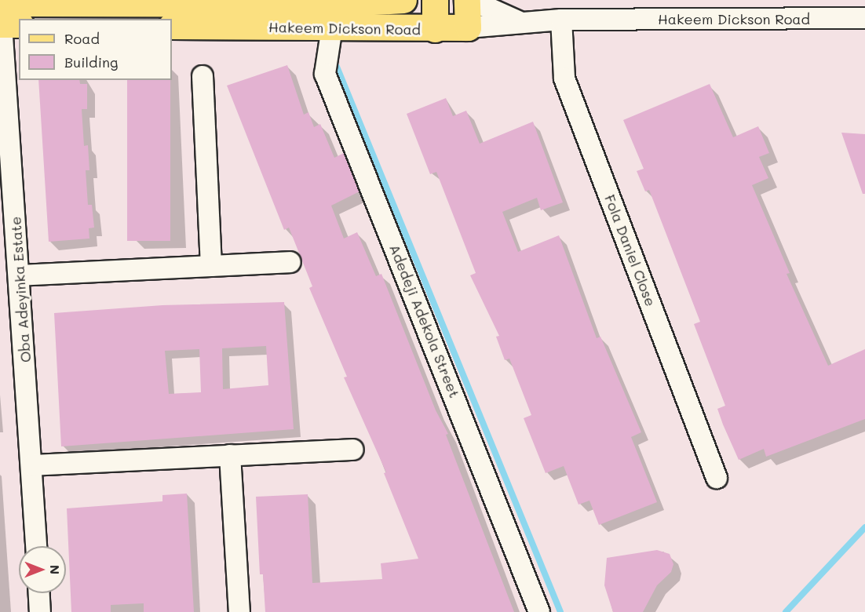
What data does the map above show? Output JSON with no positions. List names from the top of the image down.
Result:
{
  "streets": {
    "main road": ["Hakeem Dickson Road"],
    "street": ["Fola Daniel Close", "Oba Adeyinka Estate", "Adedeji Adekola Street"]
  },
  "crossings": [
    ["Hakeem Dickson Road", "Fola Daniel Close"],
    ["Hakeem Dickson Road", "Oba Adeyinka Estate"],
    ["Hakeem Dickson Road", "Adedeji Adekola Street"]
  ],
  "legend": ["Road", "Building"],
  "north": "right"
}
